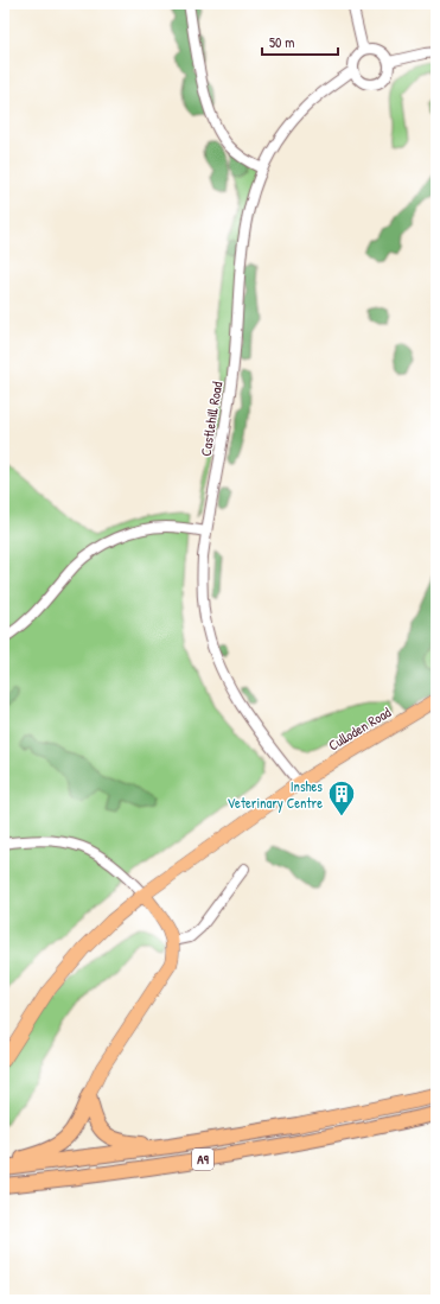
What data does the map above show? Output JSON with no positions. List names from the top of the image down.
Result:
{
  "streets": {
    "highway": ["A9"],
    "main road": ["Culloden Road"],
    "street": ["Castlehill Road"]
  },
  "crossings": [
    ["Castlehill Road", "Culloden Road"]
  ],
  "places": {
    "building": ["Inshes Veterinary Centre"]
  },
  "scale_bar": "50 m"
}
